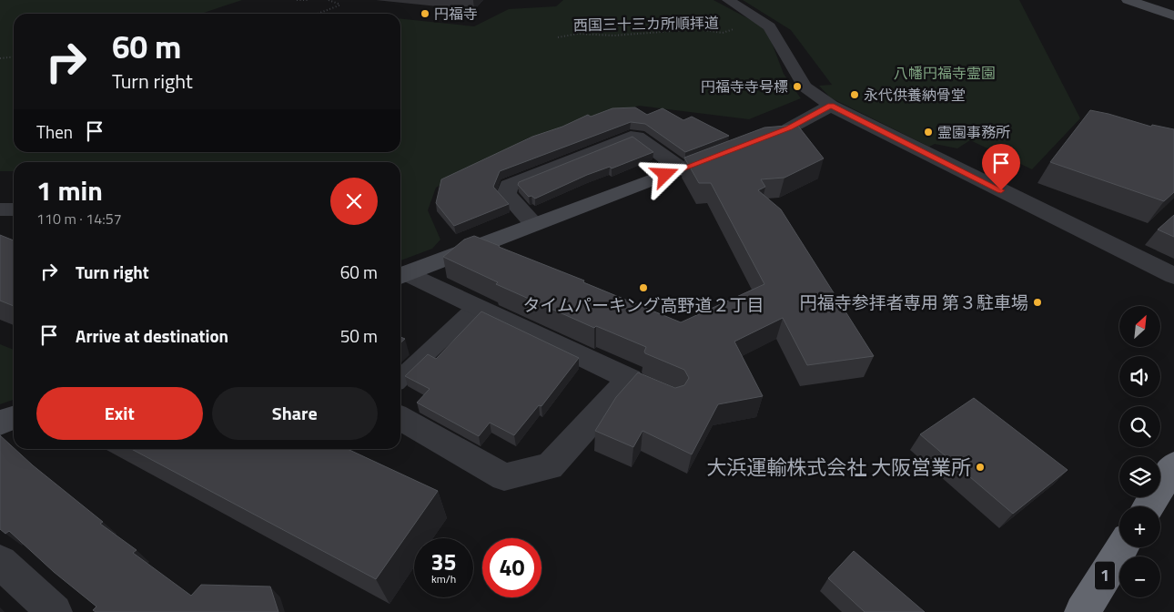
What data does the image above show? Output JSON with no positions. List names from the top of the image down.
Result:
{
  "streets": {
    "highway": ["1"],
    "path": ["西国三十三カ所順拝道"]
  },
  "parks": ["八幡円福寺霊園"],
  "places": [
    "円福寺",
    "円福寺寺号標",
    "永代供養納骨堂",
    "霊園事務所",
    "タイムパーキング高野道２丁目",
    "円福寺参拝者専用 第３駐車場",
    "大浜運輸株式会社 大阪営業所"
  ],
  "north": "top right",
  "page": {
    "turn": ["60 m", "Turn right"],
    "then": "Then",
    "heading": ["1 min", "110 m · 14:57"],
    "list": [
      {
        "name": "Turn right",
        "value": "60 m"
      },
      {
        "name": "Arrive at destination",
        "value": "50 m"
      }
    ],
    "map_buttons": ["+", "−"],
    "buttons": ["Exit", "Share"],
    "speed": "35 km/h",
    "limit": "40"
  }
}
